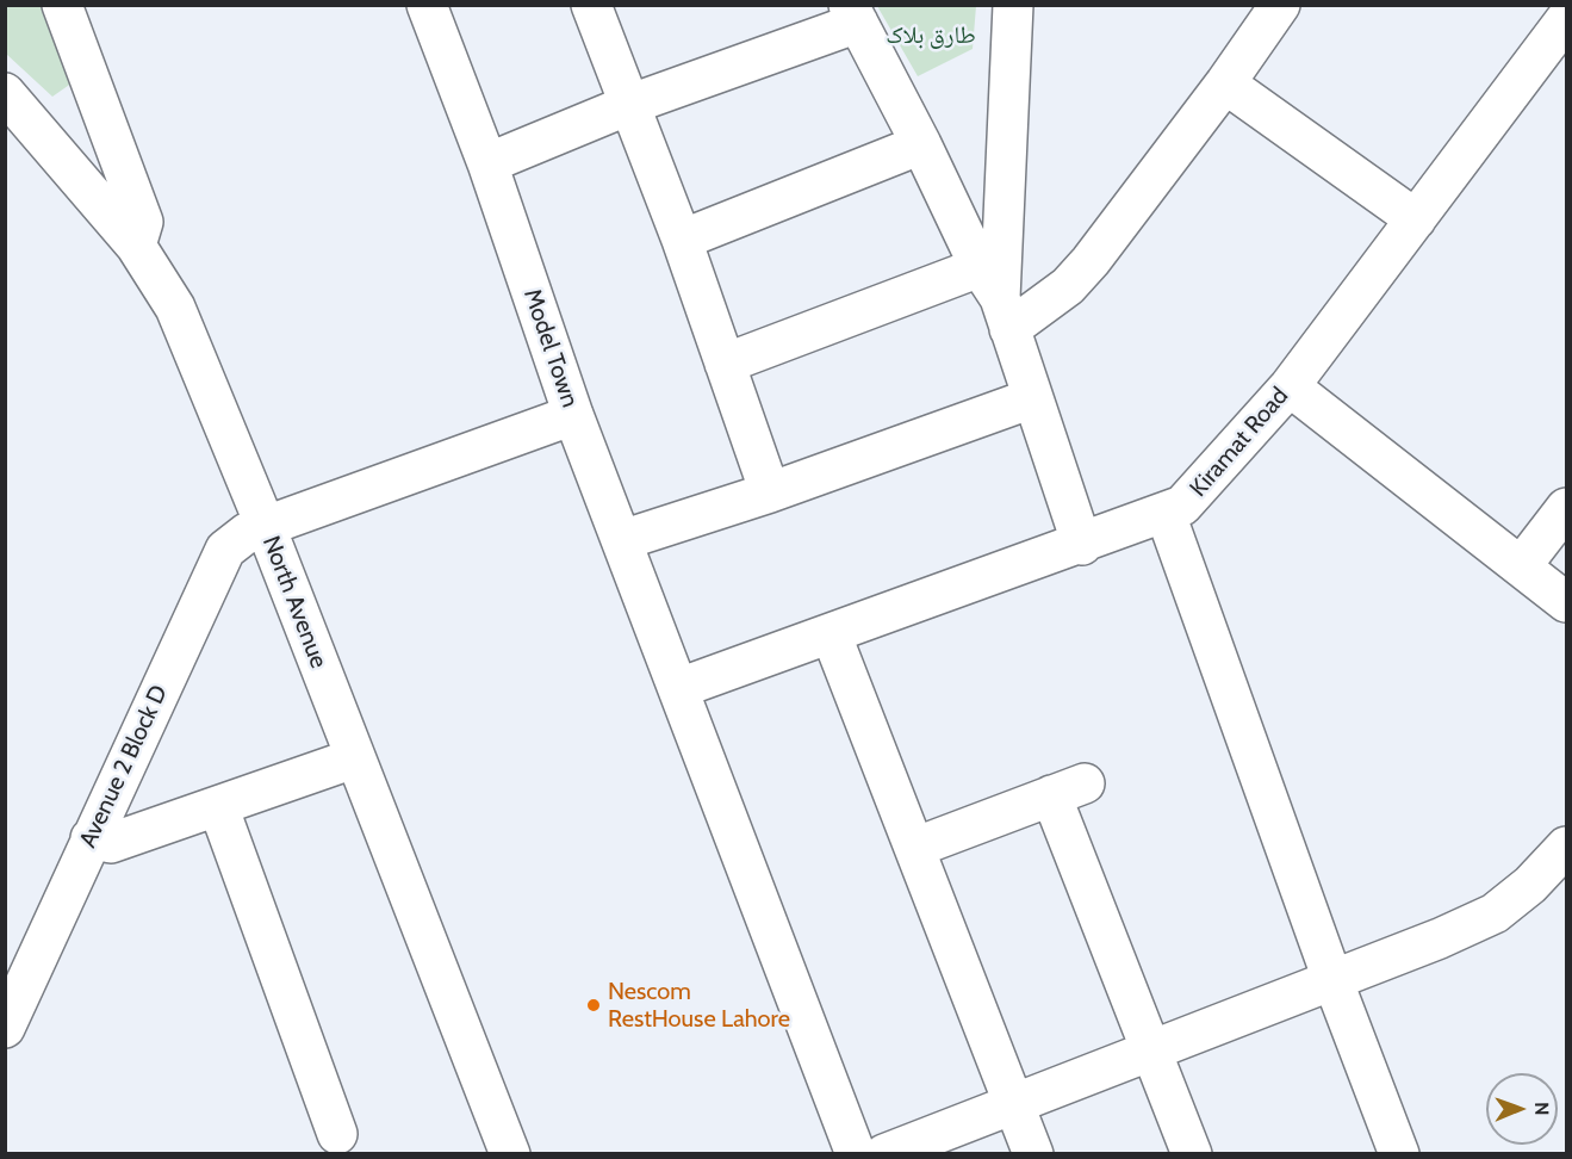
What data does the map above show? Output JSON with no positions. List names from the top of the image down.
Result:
{
  "streets": {
    "street": [
      "Model Town",
      "Kiramat Road",
      "North Avenue",
      "Avenue 2 Block D"
    ]
  },
  "crossings": [
    ["Model Town", "Kiramat Road"],
    ["Model Town", "Avenue 2 Block D"],
    ["North Avenue", "Avenue 2 Block D"]
  ],
  "parks": ["طارق بلاک"],
  "places": ["Nescom RestHouse Lahore"],
  "north": "right"
}
